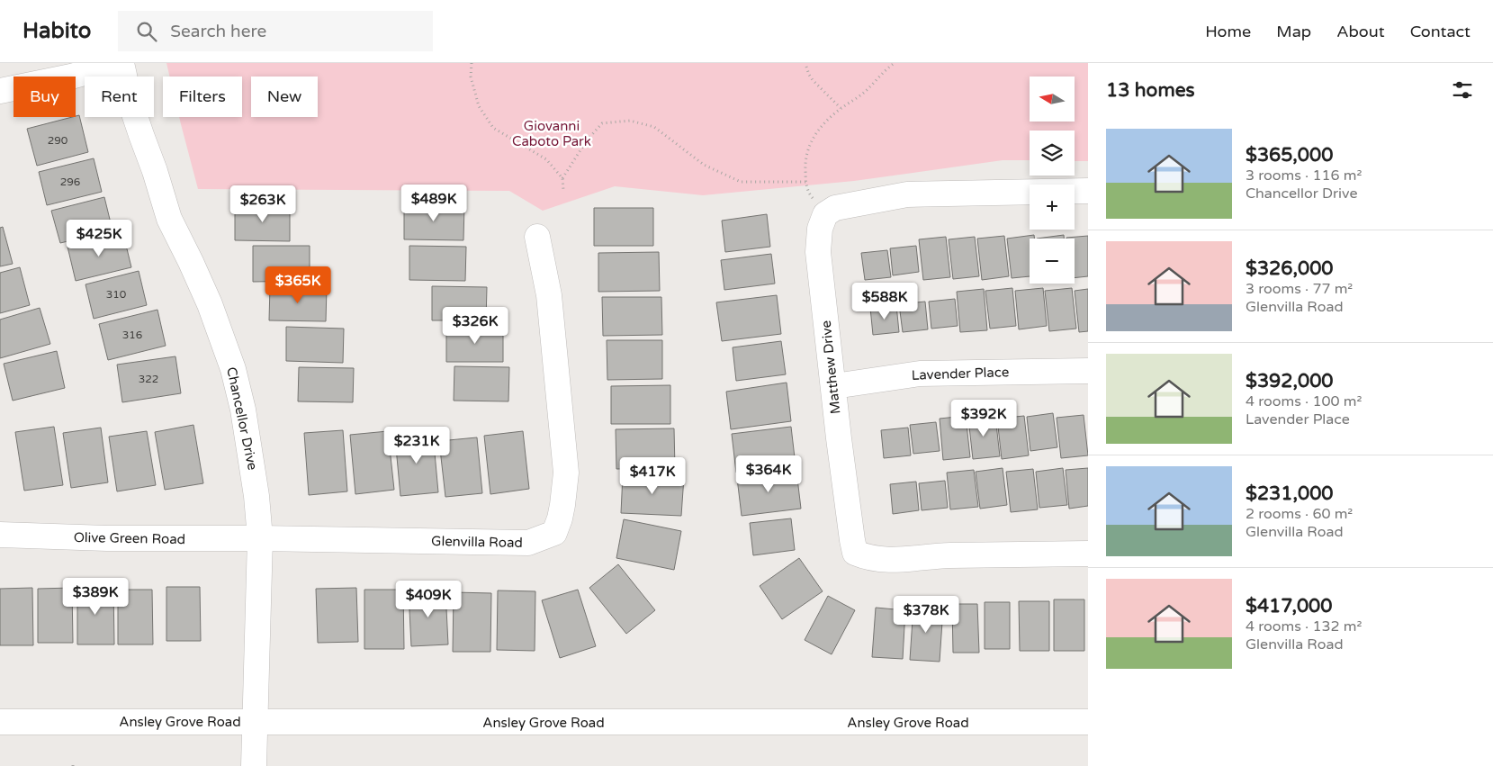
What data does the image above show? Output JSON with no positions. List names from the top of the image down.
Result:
{
  "streets": {
    "street": [
      "Matthew Drive",
      "Lavender Place",
      "Chancellor Drive",
      "Olive Green Road",
      "Glenvilla Road",
      "Ansley Grove Road"
    ]
  },
  "crossings": [
    ["Matthew Drive", "Lavender Place"],
    ["Chancellor Drive", "Olive Green Road"],
    ["Chancellor Drive", "Glenvilla Road"],
    ["Chancellor Drive", "Ansley Grove Road"],
    ["Olive Green Road", "Glenvilla Road"]
  ],
  "parks": ["Giovanni Caboto Park"],
  "house_numbers": [
    "290",
    "296",
    "310",
    "316",
    "322"
  ],
  "north": "left",
  "page": {
    "header": "Habito",
    "search": "Search here",
    "nav": [
      "Home",
      "Map",
      "About",
      "Contact"
    ],
    "heading": "13 homes",
    "map_buttons": ["+", "−"],
    "chip": [
      "Buy",
      "Rent",
      "Filters",
      "New"
    ],
    "list": [
      {
        "name": "$365,000",
        "note": "3 rooms · 116 m² · Chancellor Drive"
      },
      {
        "name": "$326,000",
        "note": "3 rooms · 77 m² · Glenvilla Road"
      },
      {
        "name": "$392,000",
        "note": "4 rooms · 100 m² · Lavender Place"
      },
      {
        "name": "$231,000",
        "note": "2 rooms · 60 m² · Glenvilla Road"
      },
      {
        "name": "$417,000",
        "note": "4 rooms · 132 m² · Glenvilla Road"
      }
    ],
    "price": [
      "$489K",
      "$263K",
      "$425K",
      "$365K",
      "$588K",
      "$326K",
      "$392K",
      "$231K",
      "$364K",
      "$417K",
      "$389K",
      "$409K",
      "$378K"
    ]
  }
}
